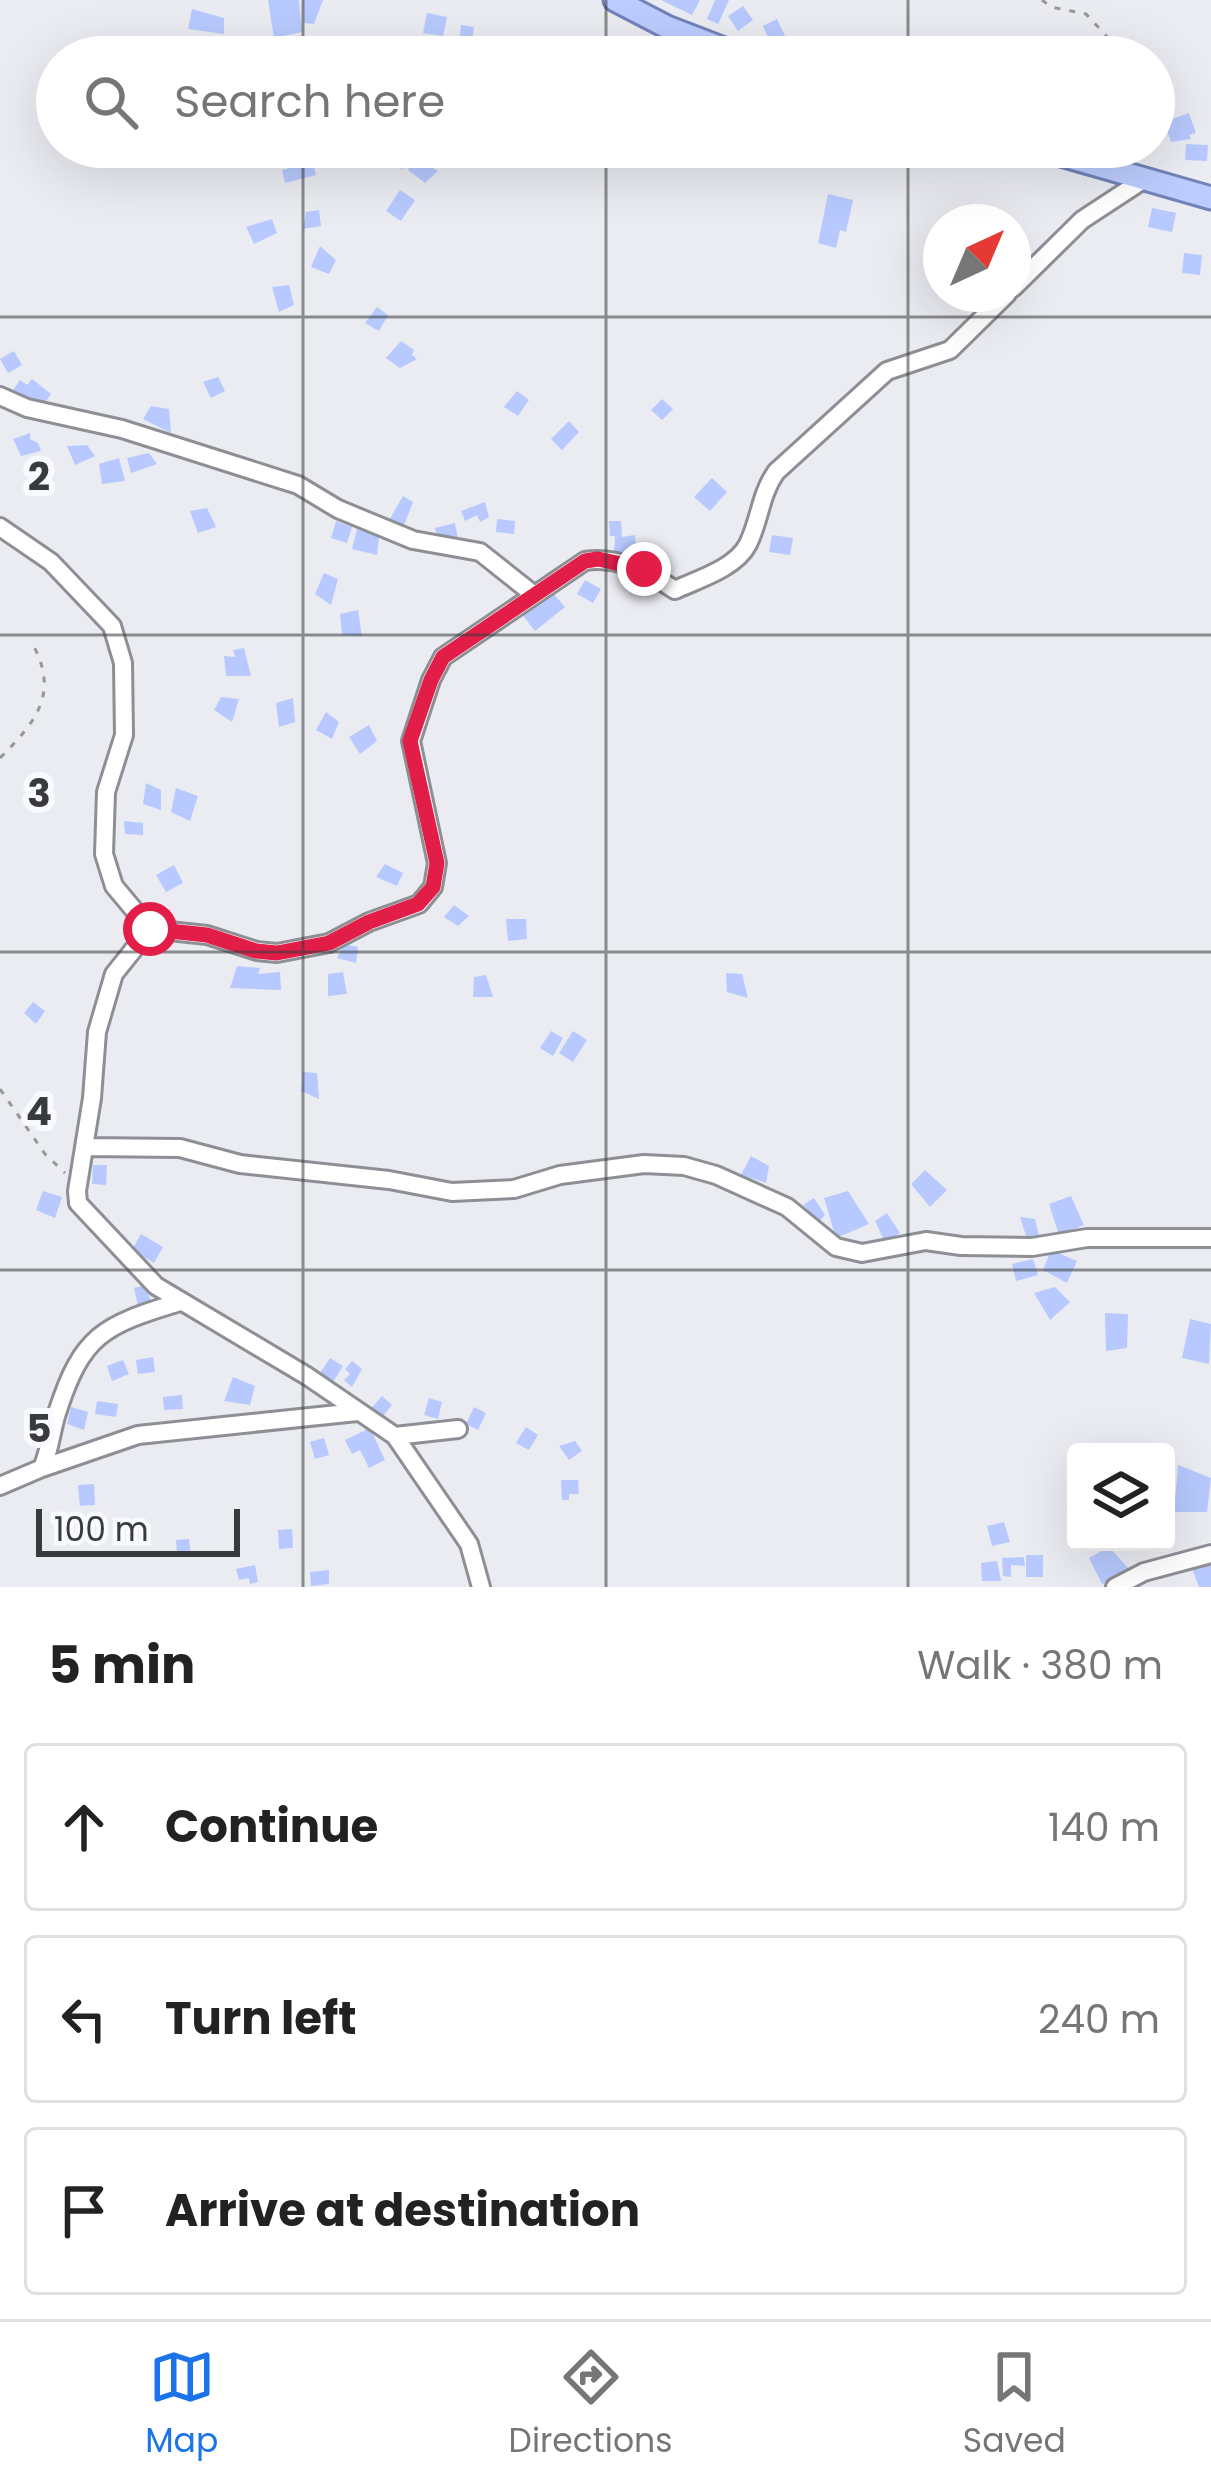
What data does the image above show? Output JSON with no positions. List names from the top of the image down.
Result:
{
  "scale_bar": "100 m",
  "north": "top right",
  "page": {
    "search": "Search here",
    "scale": "100 m",
    "heading": ["5 min", "Walk · 380 m"],
    "list": [
      ["Continue", "140 m"],
      ["Turn left", "240 m"],
      "Arrive at destination"
    ],
    "nav": ["Map", "Directions", "Saved"]
  },
  "grid": {
    "rows": [
      "2",
      "3",
      "4",
      "5"
    ]
  }
}
